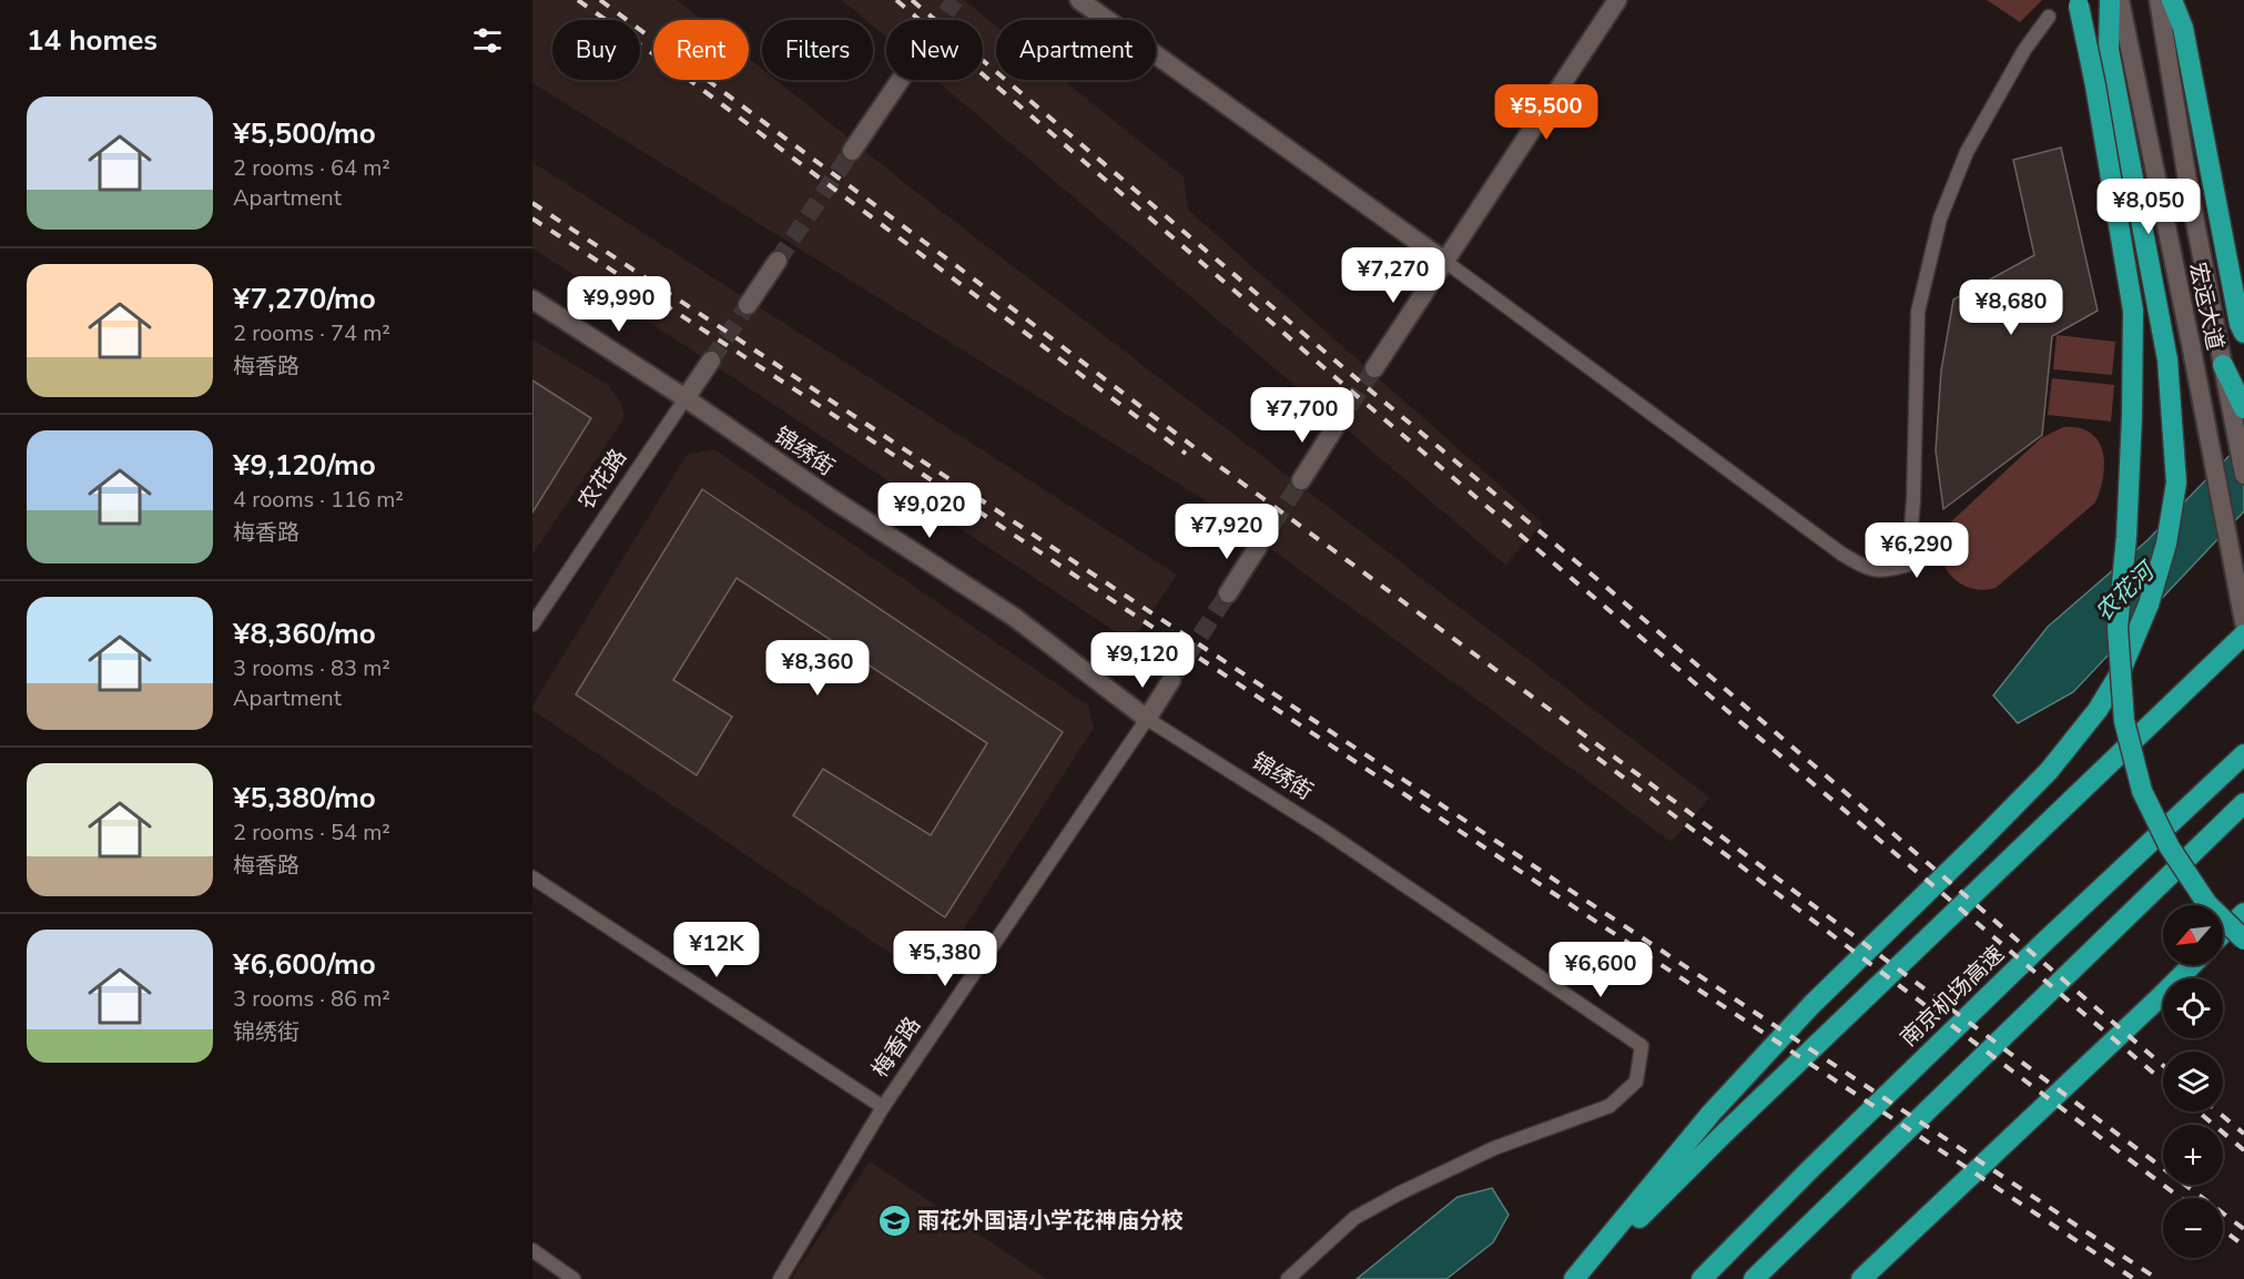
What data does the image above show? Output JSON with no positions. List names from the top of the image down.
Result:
{
  "streets": {
    "highway": ["南京机场高速"],
    "street": [
      "宏运大道",
      "锦绣街",
      "农花路",
      "梅香路"
    ]
  },
  "crossings": [
    ["锦绣街", "农花路"],
    ["锦绣街", "梅香路"]
  ],
  "water": ["农花河"],
  "places": {
    "school or university": ["雨花外国语小学花神庙分校"]
  },
  "north": "bottom left",
  "page": {
    "heading": "14 homes",
    "chip": [
      "Buy",
      "Rent",
      "Filters",
      "New",
      "Apartment"
    ],
    "list": [
      {
        "name": "¥5,500/mo",
        "note": "2 rooms · 64 m² · Apartment"
      },
      {
        "name": "¥7,270/mo",
        "note": "2 rooms · 74 m² · 梅香路"
      },
      {
        "name": "¥9,120/mo",
        "note": "4 rooms · 116 m² · 梅香路"
      },
      {
        "name": "¥8,360/mo",
        "note": "3 rooms · 83 m² · Apartment"
      },
      {
        "name": "¥5,380/mo",
        "note": "2 rooms · 54 m² · 梅香路"
      },
      {
        "name": "¥6,600/mo",
        "note": "3 rooms · 86 m² · 锦绣街"
      }
    ],
    "price": [
      "¥5,500",
      "¥8,050",
      "¥7,270",
      "¥9,990",
      "¥8,680",
      "¥7,700",
      "¥9,020",
      "¥7,920",
      "¥6,290",
      "¥9,120",
      "¥8,360",
      "¥12K",
      "¥5,380",
      "¥6,600"
    ],
    "map_buttons": ["+", "−"]
  }
}
